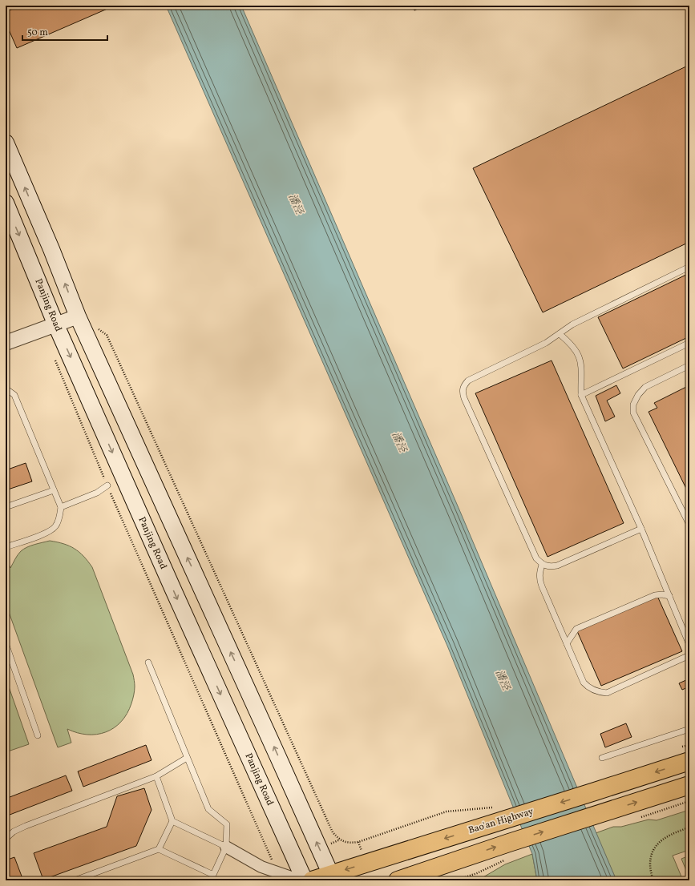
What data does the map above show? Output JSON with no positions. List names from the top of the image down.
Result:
{
  "streets": {
    "main road": ["Panjing Road", "Bao'an Highway"]
  },
  "water": ["潘泾"],
  "scale_bar": "50 m"
}
